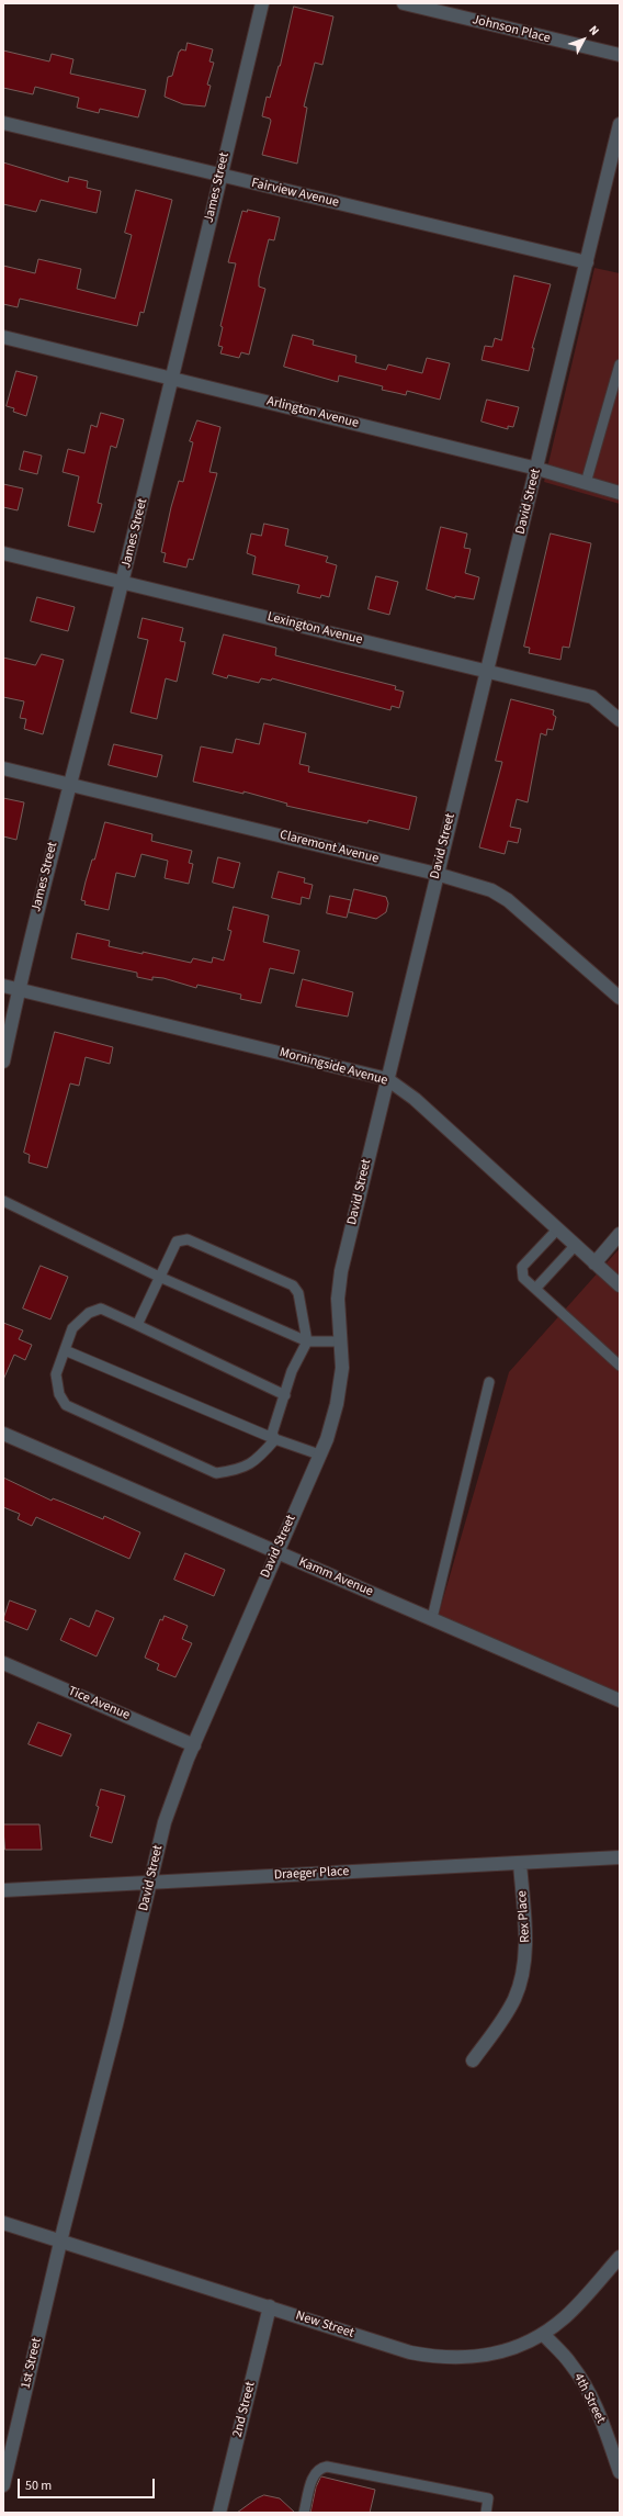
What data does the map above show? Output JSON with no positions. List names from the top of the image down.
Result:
{
  "streets": {
    "street": [
      "Johnson Place",
      "James Street",
      "Fairview Avenue",
      "Arlington Avenue",
      "David Street",
      "Lexington Avenue",
      "Claremont Avenue",
      "Morningside Avenue",
      "Kamm Avenue",
      "Tice Avenue",
      "Draeger Place",
      "Rex Place",
      "New Street",
      "1st Street",
      "4th Street",
      "2nd Street"
    ]
  },
  "crossings": [
    ["James Street", "Fairview Avenue"],
    ["James Street", "Arlington Avenue"],
    ["James Street", "Lexington Avenue"],
    ["James Street", "Claremont Avenue"],
    ["James Street", "Morningside Avenue"],
    ["Fairview Avenue", "David Street"],
    ["Arlington Avenue", "David Street"],
    ["David Street", "Lexington Avenue"],
    ["David Street", "Claremont Avenue"],
    ["David Street", "Morningside Avenue"],
    ["David Street", "Kamm Avenue"],
    ["David Street", "Tice Avenue"],
    ["David Street", "Draeger Place"],
    ["David Street", "New Street"],
    ["David Street", "1st Street"],
    ["Draeger Place", "Rex Place"],
    ["New Street", "1st Street"],
    ["New Street", "4th Street"],
    ["New Street", "2nd Street"]
  ],
  "scale_bar": "50 m",
  "north": "top right"
}
